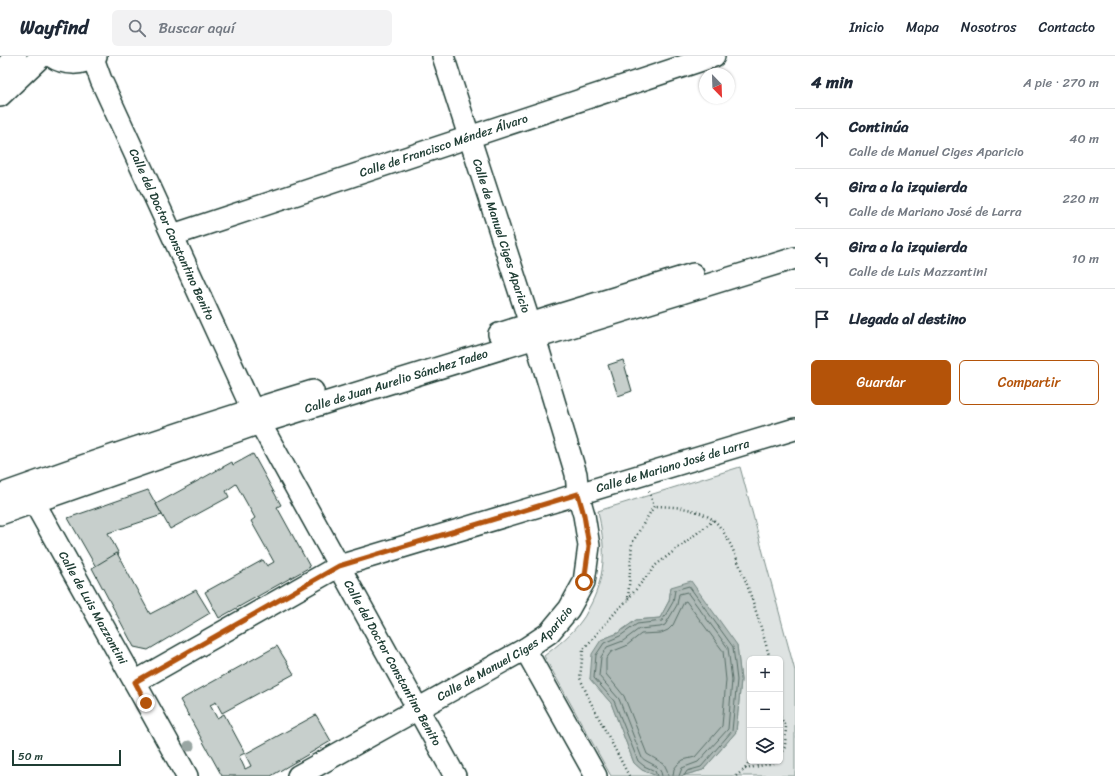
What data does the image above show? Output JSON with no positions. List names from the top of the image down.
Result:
{
  "streets": {
    "street": [
      "Calle de Francisco Méndez Álvaro",
      "Calle del Doctor Constantino Benito",
      "Calle de Manuel Ciges Aparicio",
      "Calle de Juan Aurelio Sánchez Tadeo",
      "Calle de Mariano José de Larra",
      "Calle de Luis Mazzantini"
    ]
  },
  "crossings": [
    ["Calle de Francisco Méndez Álvaro", "Calle del Doctor Constantino Benito"],
    ["Calle de Francisco Méndez Álvaro", "Calle de Manuel Ciges Aparicio"],
    ["Calle del Doctor Constantino Benito", "Calle de Manuel Ciges Aparicio"],
    ["Calle del Doctor Constantino Benito", "Calle de Juan Aurelio Sánchez Tadeo"],
    ["Calle del Doctor Constantino Benito", "Calle de Mariano José de Larra"],
    ["Calle de Manuel Ciges Aparicio", "Calle de Juan Aurelio Sánchez Tadeo"],
    ["Calle de Manuel Ciges Aparicio", "Calle de Mariano José de Larra"],
    ["Calle de Juan Aurelio Sánchez Tadeo", "Calle de Luis Mazzantini"],
    ["Calle de Mariano José de Larra", "Calle de Luis Mazzantini"]
  ],
  "scale_bar": "50 m",
  "north": "bottom right",
  "page": {
    "header": "Wayfind",
    "search": "Buscar aquí",
    "nav": [
      "Inicio",
      "Mapa",
      "Nosotros",
      "Contacto"
    ],
    "heading": ["4 min", "A pie · 270 m"],
    "list": [
      ["Continúa", "Calle de Manuel Ciges Aparicio", "40 m"],
      ["Gira a la izquierda", "Calle de Mariano José de Larra", "220 m"],
      ["Gira a la izquierda", "Calle de Luis Mazzantini", "10 m"],
      "Llegada al destino"
    ],
    "buttons": ["Guardar", "Compartir"],
    "map_buttons": ["+", "−"],
    "scale": "50 m"
  }
}
